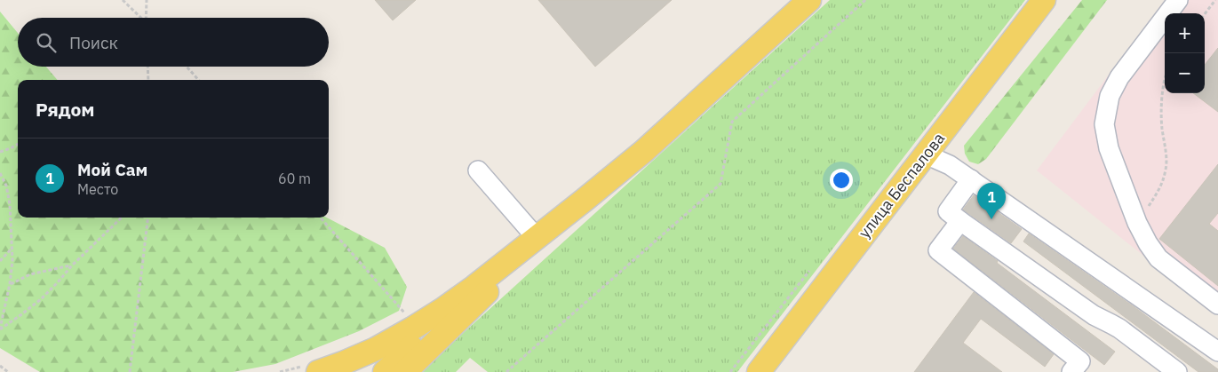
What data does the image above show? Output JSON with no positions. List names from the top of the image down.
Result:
{
  "streets": {
    "main road": ["улица Беспалова"]
  },
  "page": {
    "map_buttons": ["+", "−"],
    "search": "Поиск",
    "heading": "Рядом",
    "list": [
      {
        "mark": "1",
        "name": "Мой Сам",
        "note": "Место",
        "value": "60 m"
      }
    ],
    "pins": "1"
  }
}
